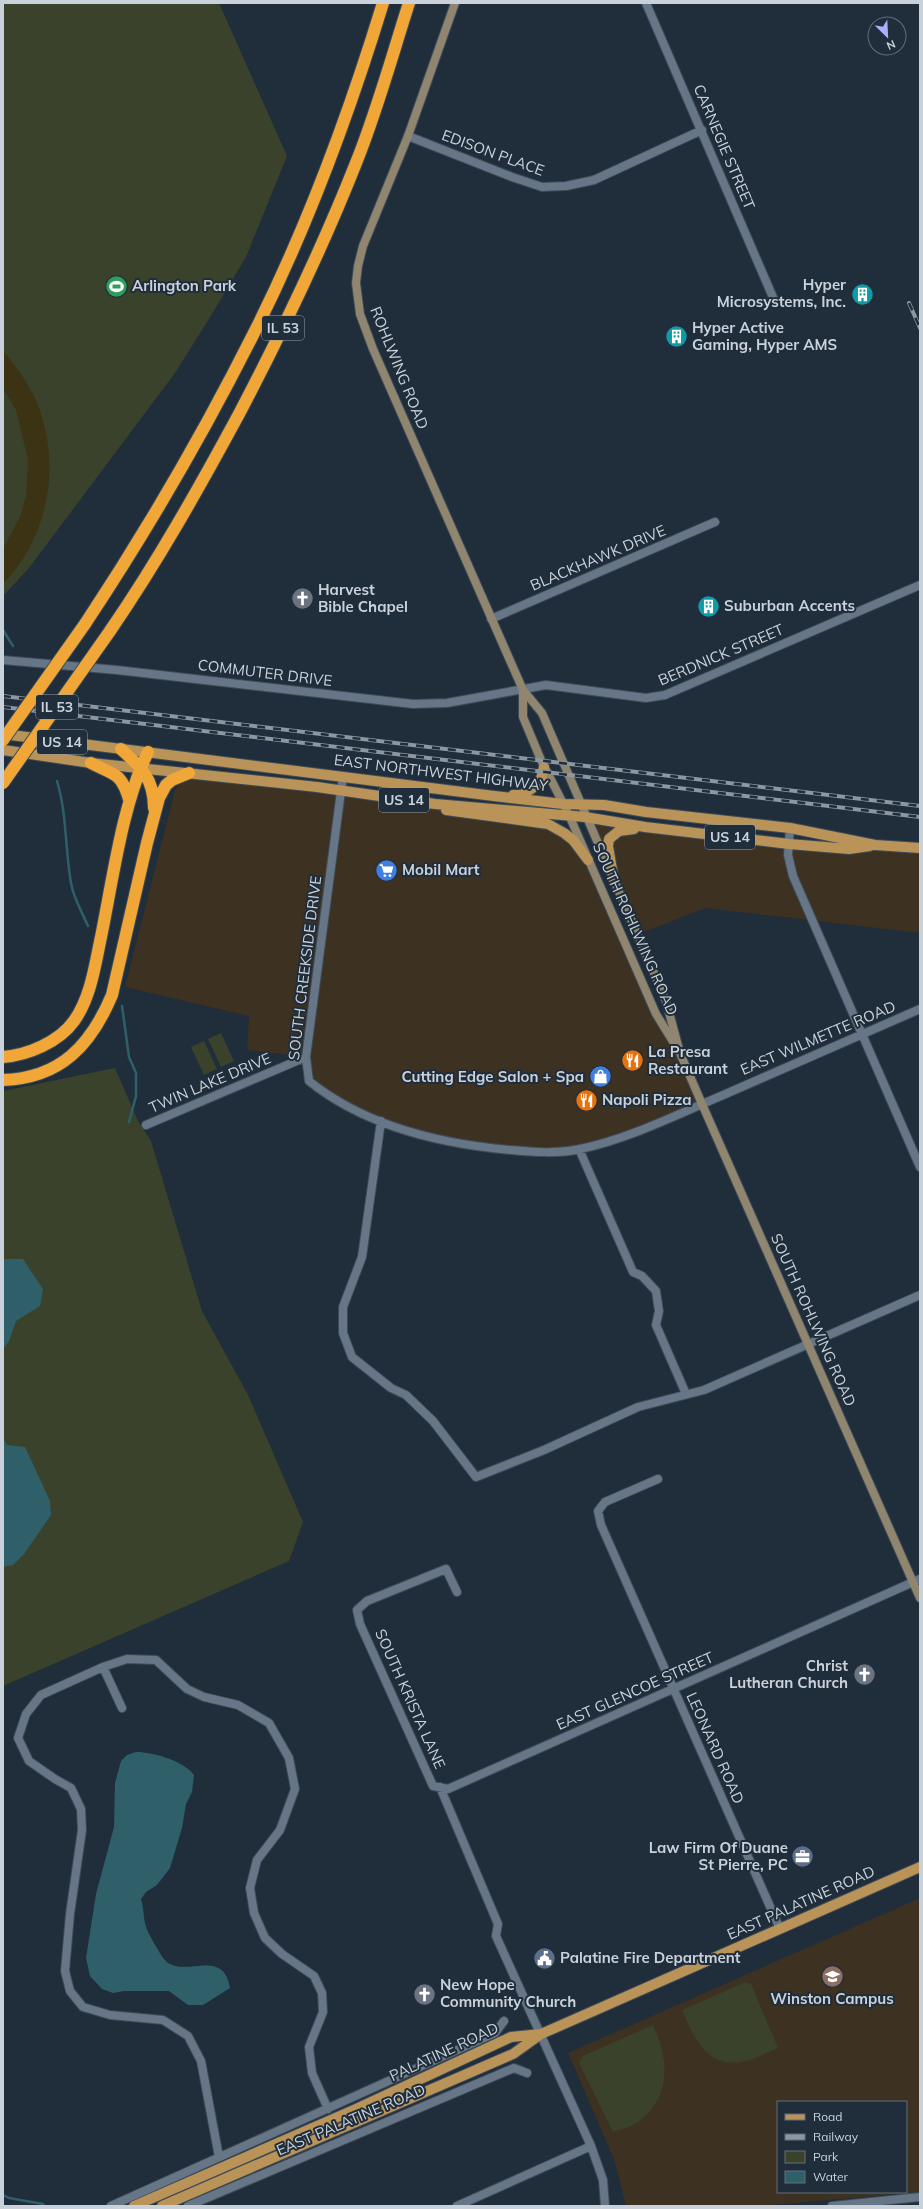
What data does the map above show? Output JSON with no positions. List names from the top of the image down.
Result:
{
  "streets": {
    "highway": ["IL 53"],
    "main road": [
      "US 14",
      "EAST NORTHWEST HIGHWAY",
      "EAST PALATINE ROAD",
      "PALATINE ROAD"
    ],
    "street": [
      "CARNEGIE STREET",
      "EDISON PLACE",
      "ROHLWING ROAD",
      "BLACKHAWK DRIVE",
      "BERDNICK STREET",
      "COMMUTER DRIVE",
      "SOUTH ROHLWING ROAD",
      "SOUTH CREEKSIDE DRIVE",
      "EAST WILMETTE ROAD",
      "TWIN LAKE DRIVE",
      "EAST GLENCOE STREET",
      "SOUTH KRISTA LANE",
      "LEONARD ROAD"
    ]
  },
  "crossings": [
    ["CARNEGIE STREET", "EDISON PLACE"],
    ["EDISON PLACE", "ROHLWING ROAD"],
    ["ROHLWING ROAD", "BLACKHAWK DRIVE"],
    ["ROHLWING ROAD", "BERDNICK STREET"],
    ["ROHLWING ROAD", "COMMUTER DRIVE"],
    ["ROHLWING ROAD", "EAST NORTHWEST HIGHWAY"],
    ["ROHLWING ROAD", "SOUTH ROHLWING ROAD"],
    ["BERDNICK STREET", "COMMUTER DRIVE"],
    ["EAST NORTHWEST HIGHWAY", "SOUTH ROHLWING ROAD"],
    ["EAST NORTHWEST HIGHWAY", "SOUTH CREEKSIDE DRIVE"],
    ["SOUTH ROHLWING ROAD", "EAST WILMETTE ROAD"],
    ["SOUTH ROHLWING ROAD", "EAST GLENCOE STREET"],
    ["SOUTH CREEKSIDE DRIVE", "EAST WILMETTE ROAD"],
    ["SOUTH CREEKSIDE DRIVE", "TWIN LAKE DRIVE"],
    ["EAST GLENCOE STREET", "SOUTH KRISTA LANE"],
    ["EAST GLENCOE STREET", "LEONARD ROAD"],
    ["LEONARD ROAD", "EAST PALATINE ROAD"],
    ["EAST PALATINE ROAD", "PALATINE ROAD"]
  ],
  "places": {
    "sports": ["Arlington Park"],
    "building": ["Hyper Microsystems, Inc.", "Hyper Active Gaming, Hyper AMS", "Suburban Accents"],
    "church": ["Harvest Bible Chapel", "Christ Lutheran Church", "New Hope Community Church"],
    "supermarket": ["Mobil Mart"],
    "restaurant": ["La Presa Restaurant", "Napoli Pizza"],
    "shop": ["Cutting Edge Salon + Spa"],
    "office": ["Law Firm Of Duane St Pierre, PC"],
    "public building": ["Palatine Fire Department"],
    "school or university": ["Winston Campus"]
  },
  "legend": [
    "Road",
    "Railway",
    "Park",
    "Water"
  ],
  "north": "bottom right"
}
